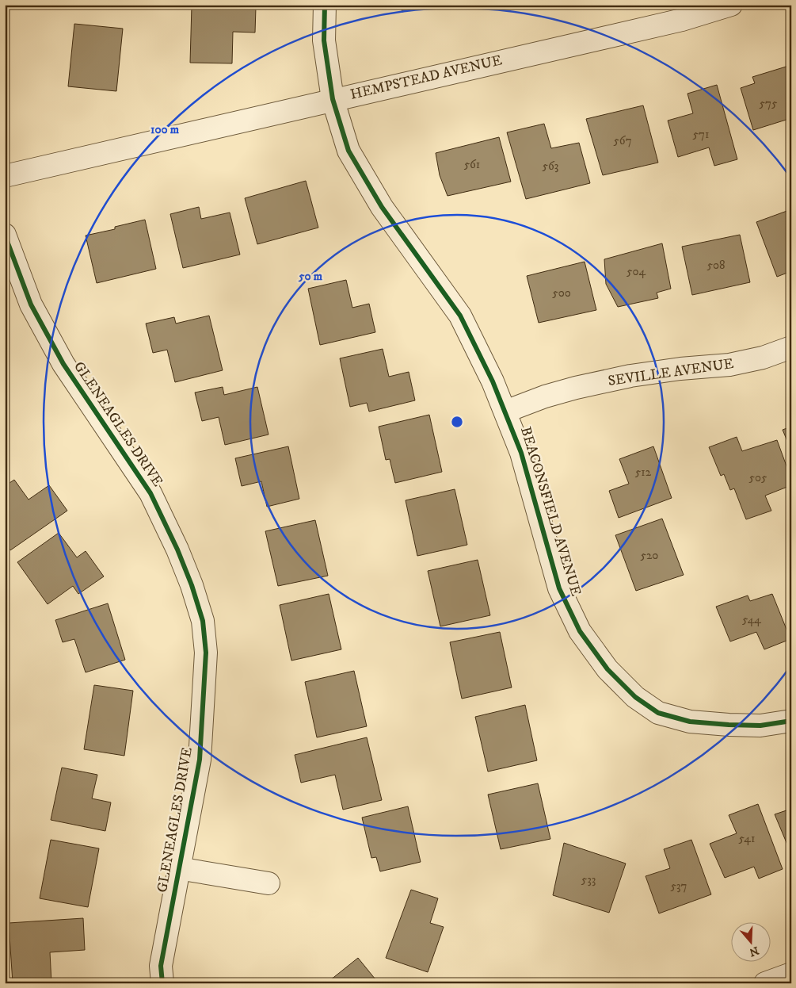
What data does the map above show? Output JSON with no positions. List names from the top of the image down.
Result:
{
  "streets": {
    "street": [
      "HEMPSTEAD AVENUE",
      "SEVILLE AVENUE",
      "GLENEAGLES DRIVE",
      "BEACONSFIELD AVENUE"
    ]
  },
  "crossings": [
    ["HEMPSTEAD AVENUE", "BEACONSFIELD AVENUE"],
    ["SEVILLE AVENUE", "BEACONSFIELD AVENUE"]
  ],
  "house_numbers": [
    "575",
    "571",
    "567",
    "561",
    "563",
    "508",
    "504",
    "500",
    "512",
    "505",
    "520",
    "544",
    "541",
    "533",
    "537"
  ],
  "north": "bottom",
  "rings": ["100 m", "50 m"]
}
